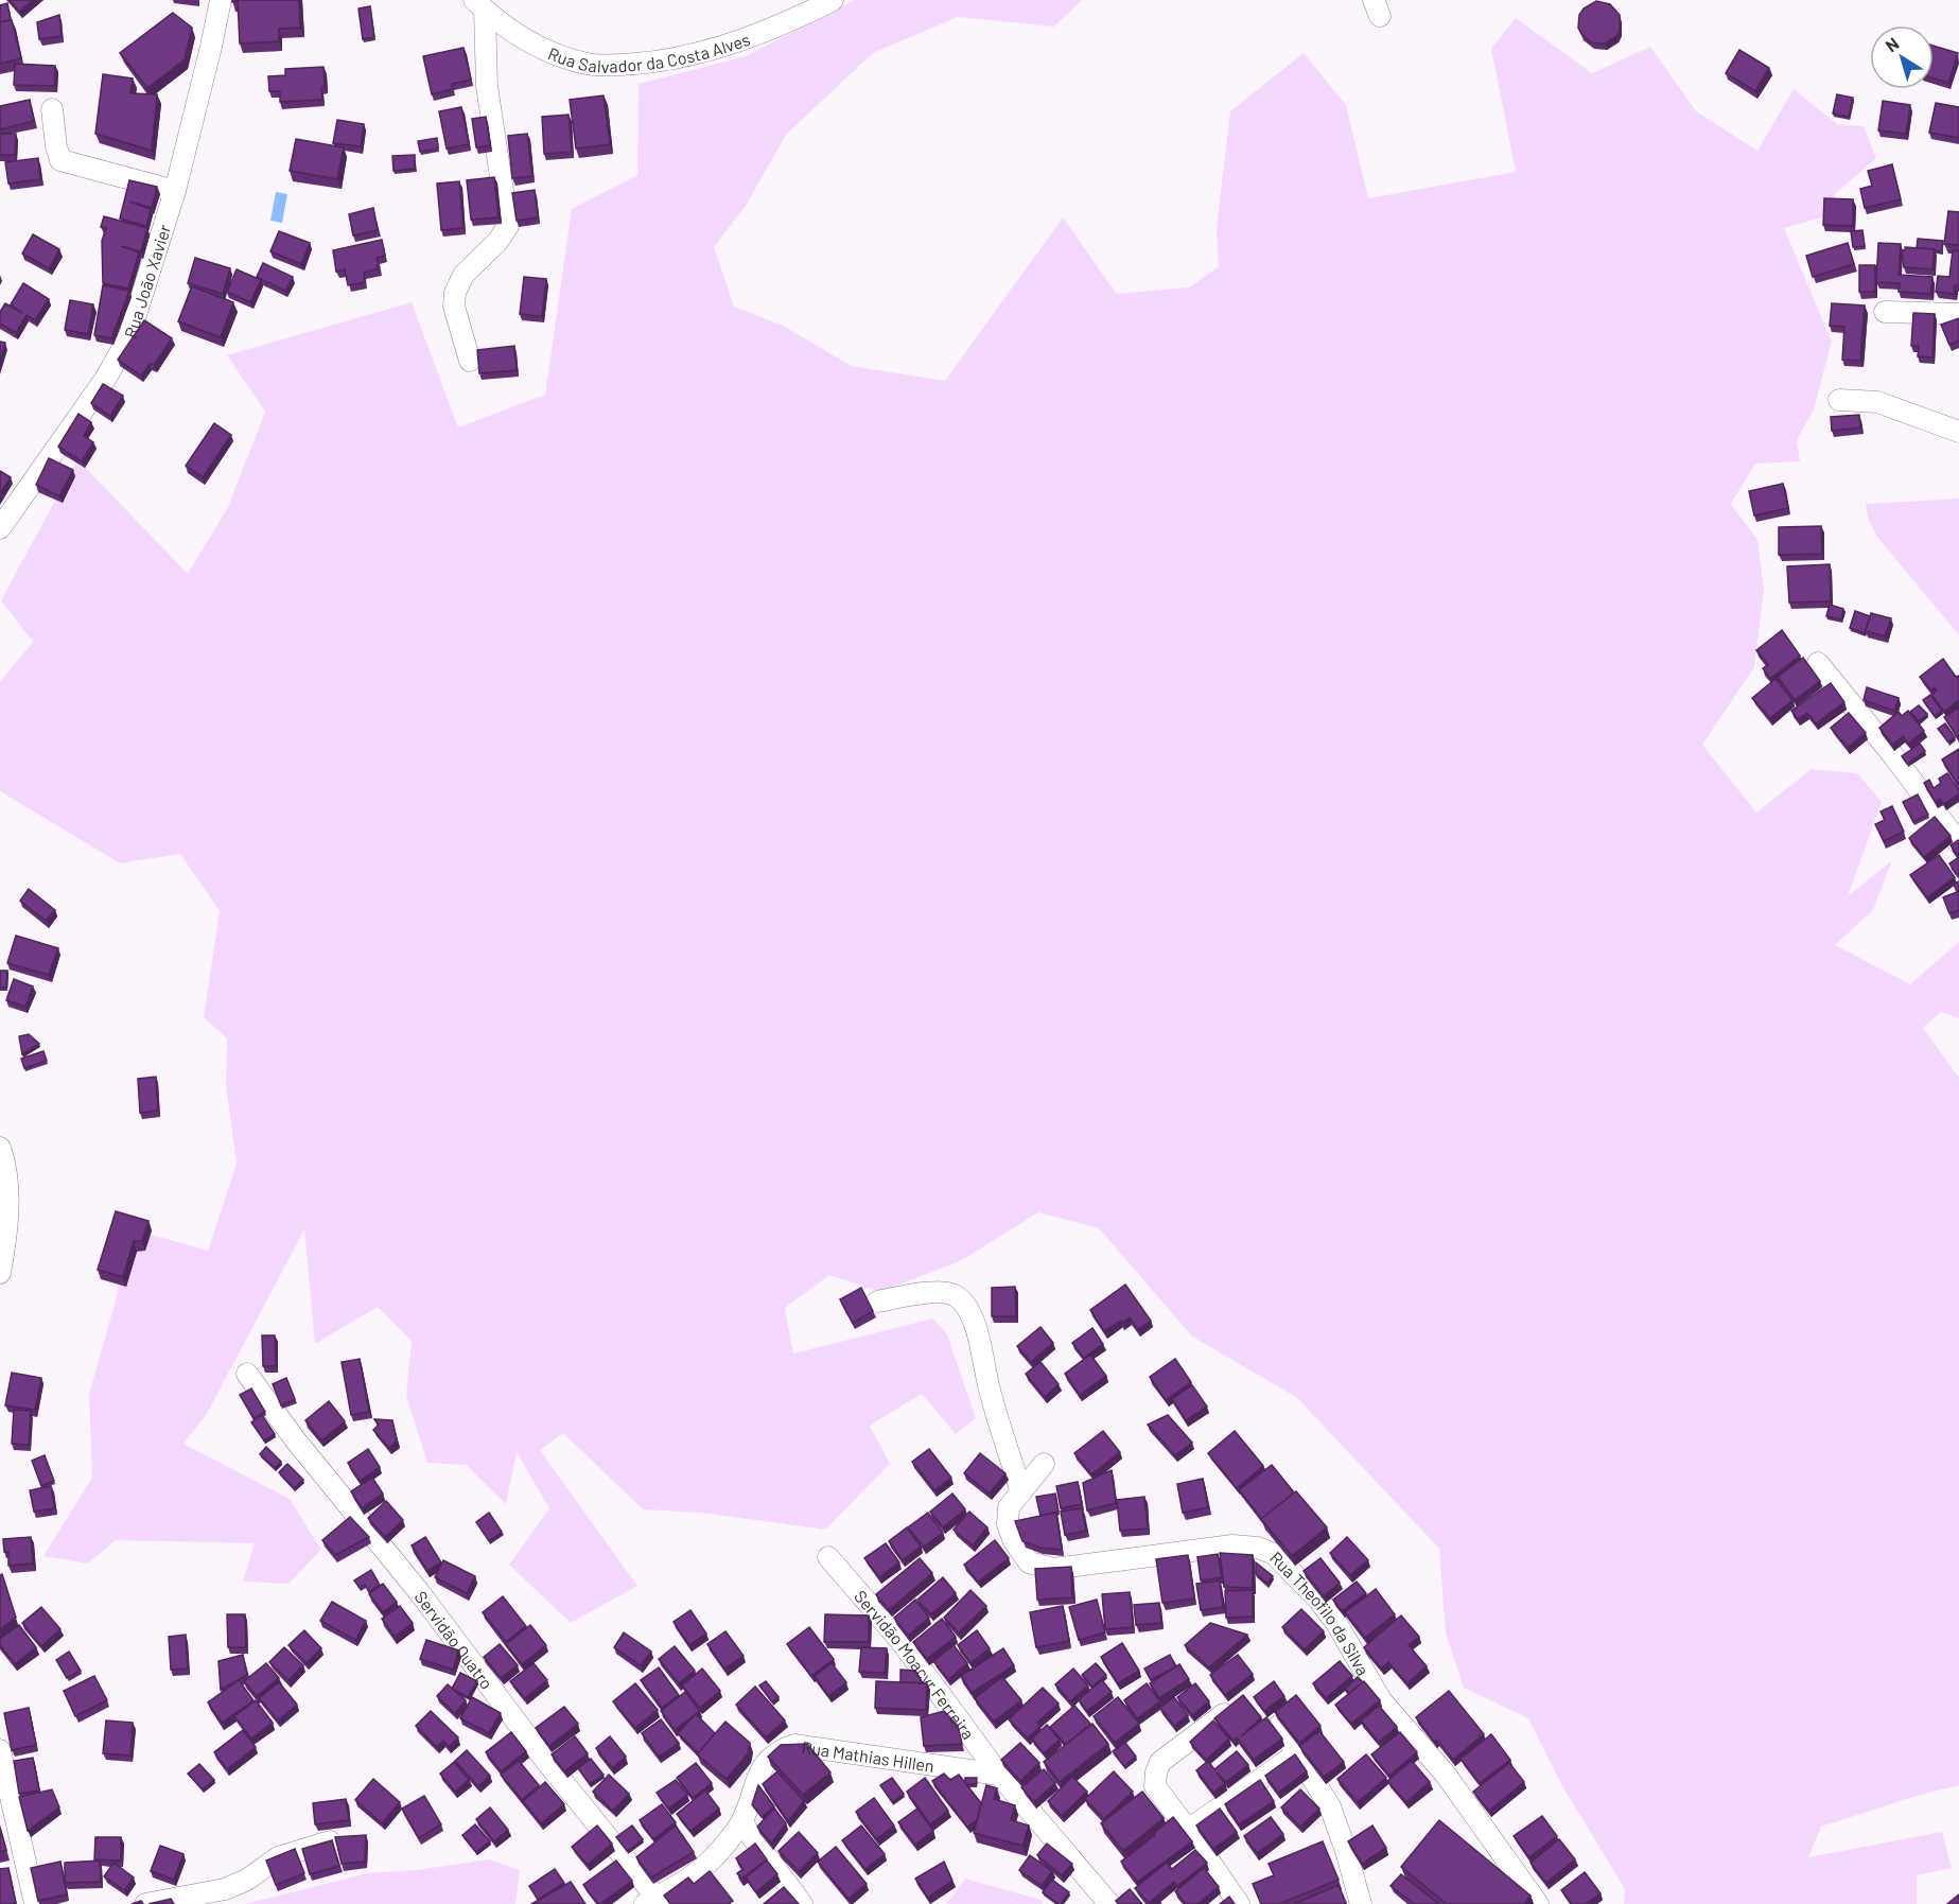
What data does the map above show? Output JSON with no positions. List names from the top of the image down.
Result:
{
  "streets": {
    "street": [
      "Rua Salvador da Costa Alves",
      "Rua João Xavier",
      "Rua Theofilo da Silva",
      "Servidão Quatro",
      "Servidão Moacyr Ferreira",
      "Rua Mathias Hillen"
    ]
  },
  "crossings": [
    ["Servidão Quatro", "Rua Mathias Hillen"],
    ["Servidão Moacyr Ferreira", "Rua Mathias Hillen"]
  ],
  "north": "top left"
}
